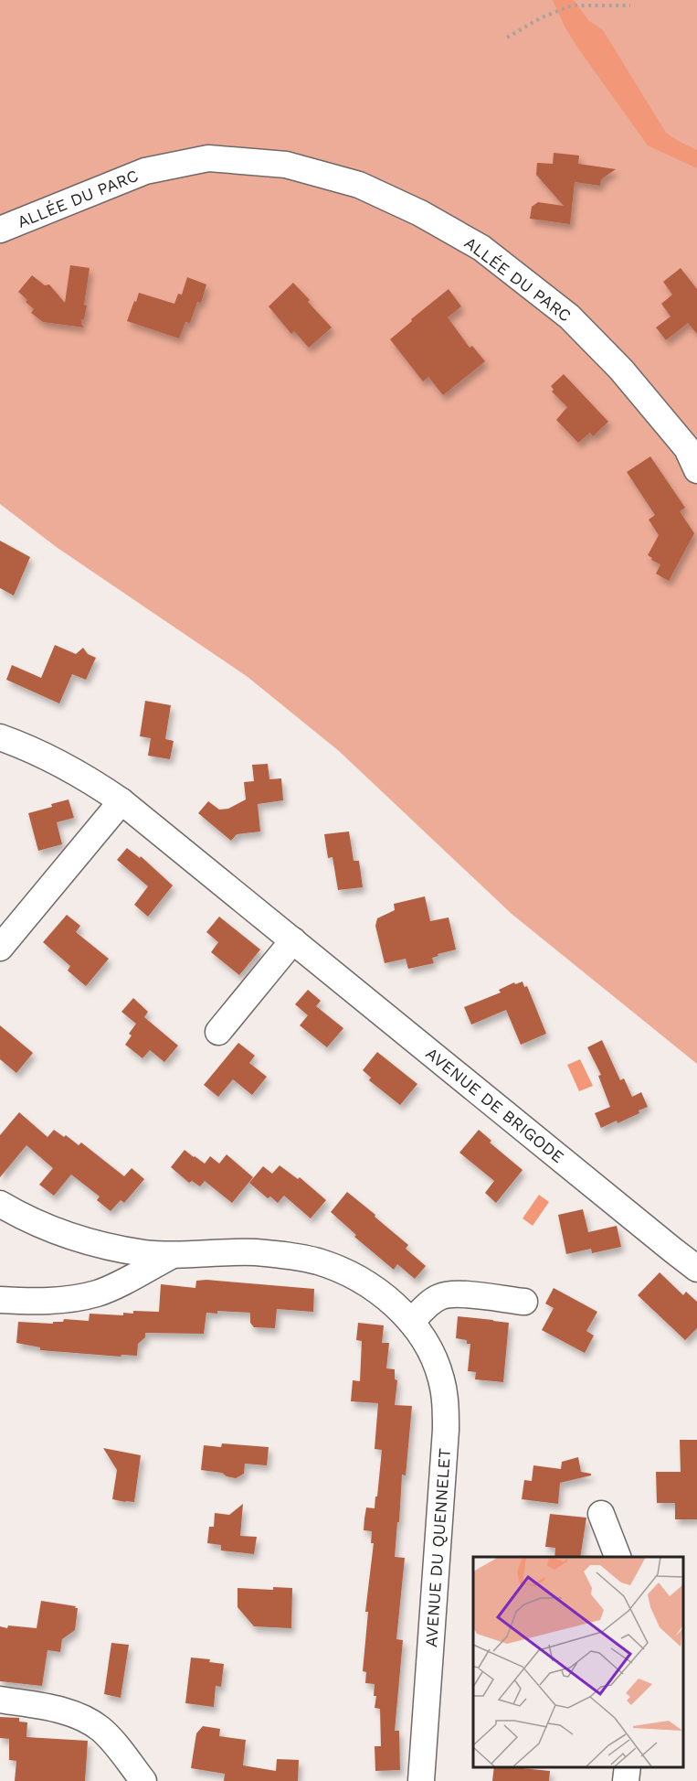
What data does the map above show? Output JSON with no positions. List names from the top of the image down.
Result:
{
  "streets": {
    "street": ["ALLÉE DU PARC", "AVENUE DE BRIGODE", "AVENUE DU QUENNELET"]
  }
}
